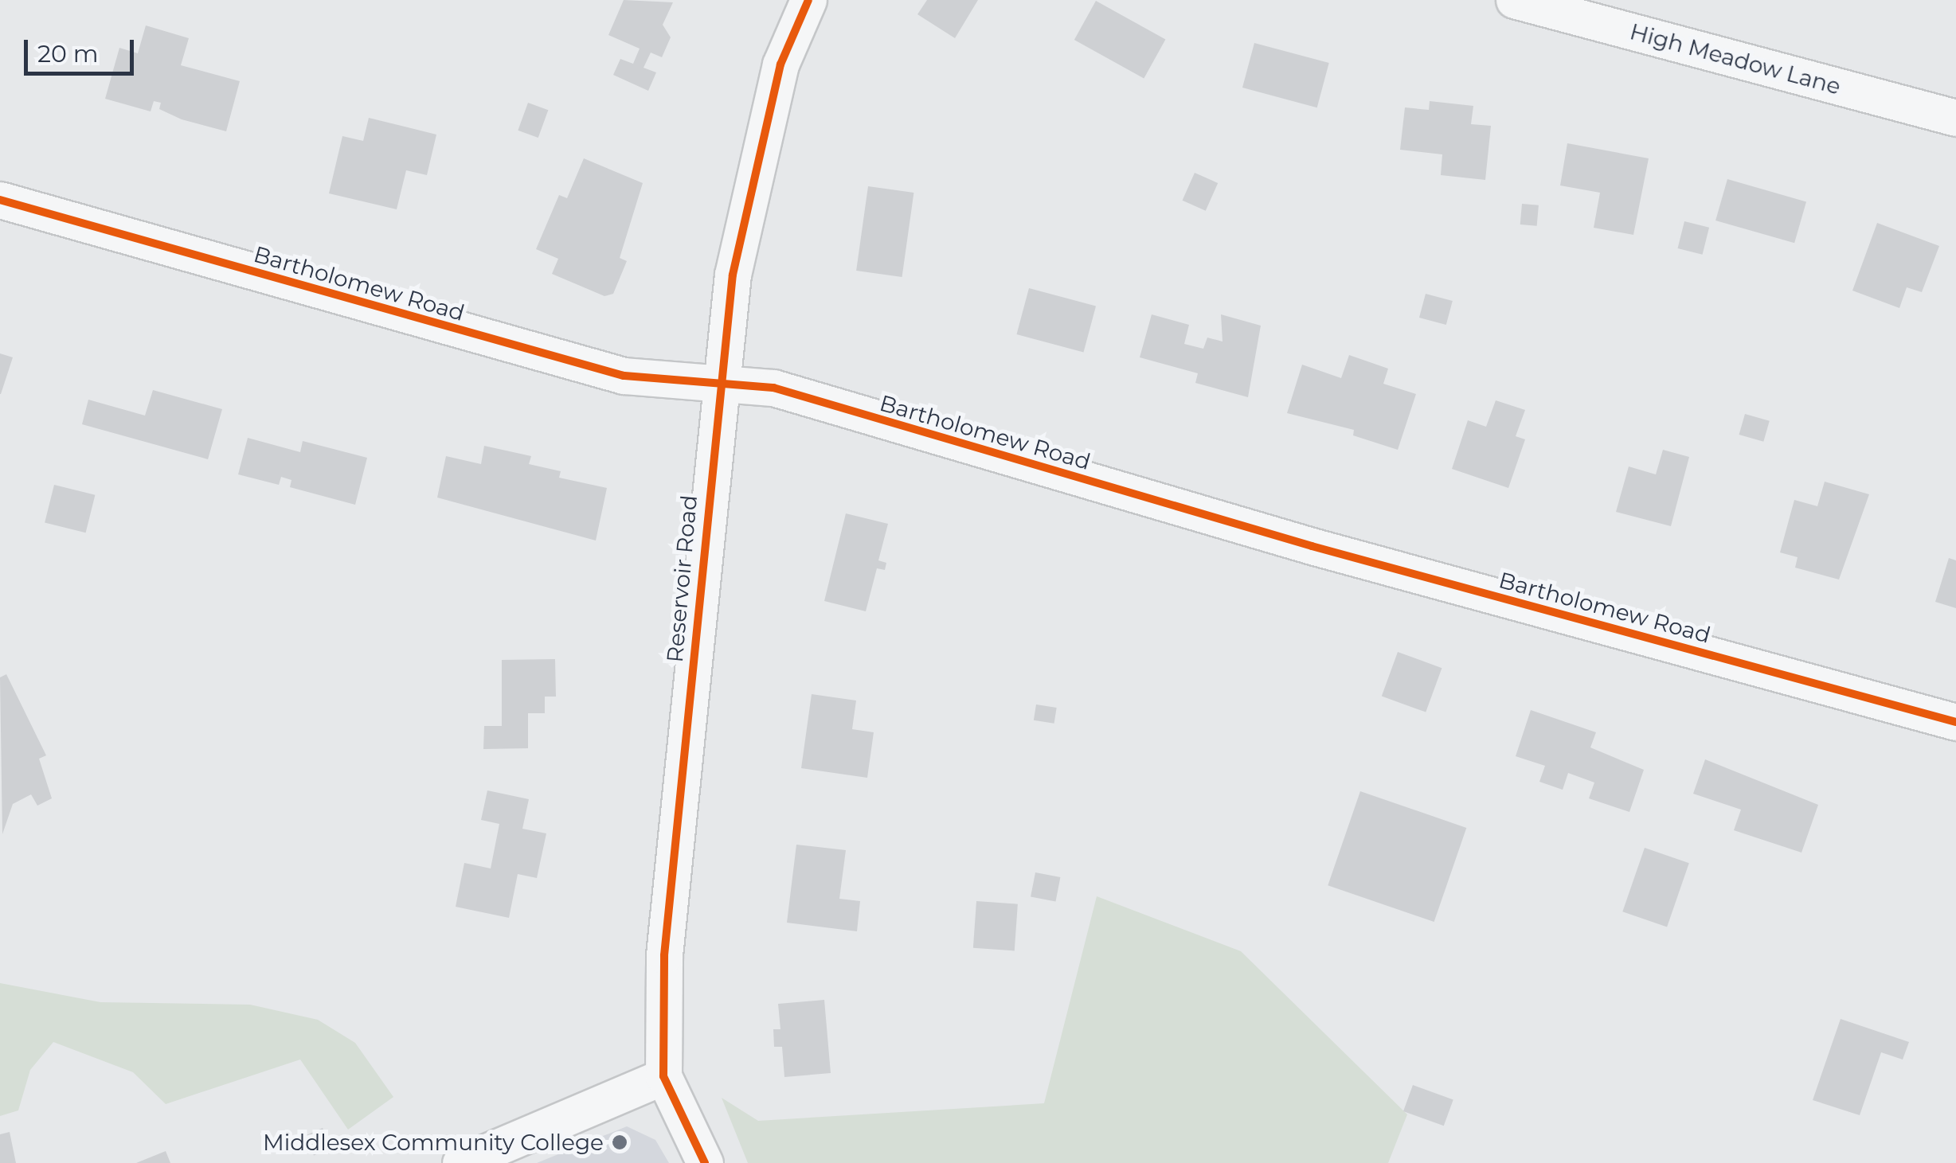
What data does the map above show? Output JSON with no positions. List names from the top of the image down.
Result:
{
  "streets": {
    "street": ["High Meadow Lane", "Bartholomew Road", "Reservoir Road"]
  },
  "crossings": [
    ["Bartholomew Road", "Reservoir Road"]
  ],
  "places": ["Middlesex Community College"],
  "scale_bar": "20 m"
}
